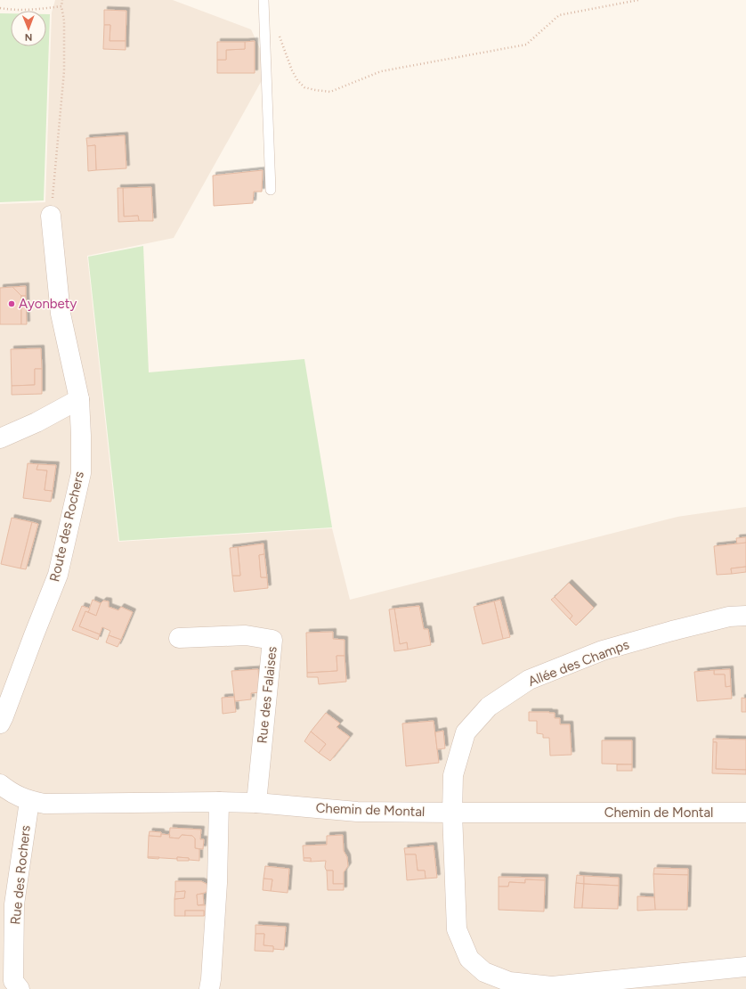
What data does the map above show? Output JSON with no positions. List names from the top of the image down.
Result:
{
  "streets": {
    "street": [
      "Route des Rochers",
      "Allée des Champs",
      "Rue des Falaises",
      "Chemin de Montal",
      "Rue des Rochers"
    ]
  },
  "crossings": [
    ["Allée des Champs", "Chemin de Montal"],
    ["Rue des Falaises", "Chemin de Montal"],
    ["Chemin de Montal", "Rue des Rochers"]
  ],
  "places": ["Ayonbety"],
  "north": "bottom"
}
